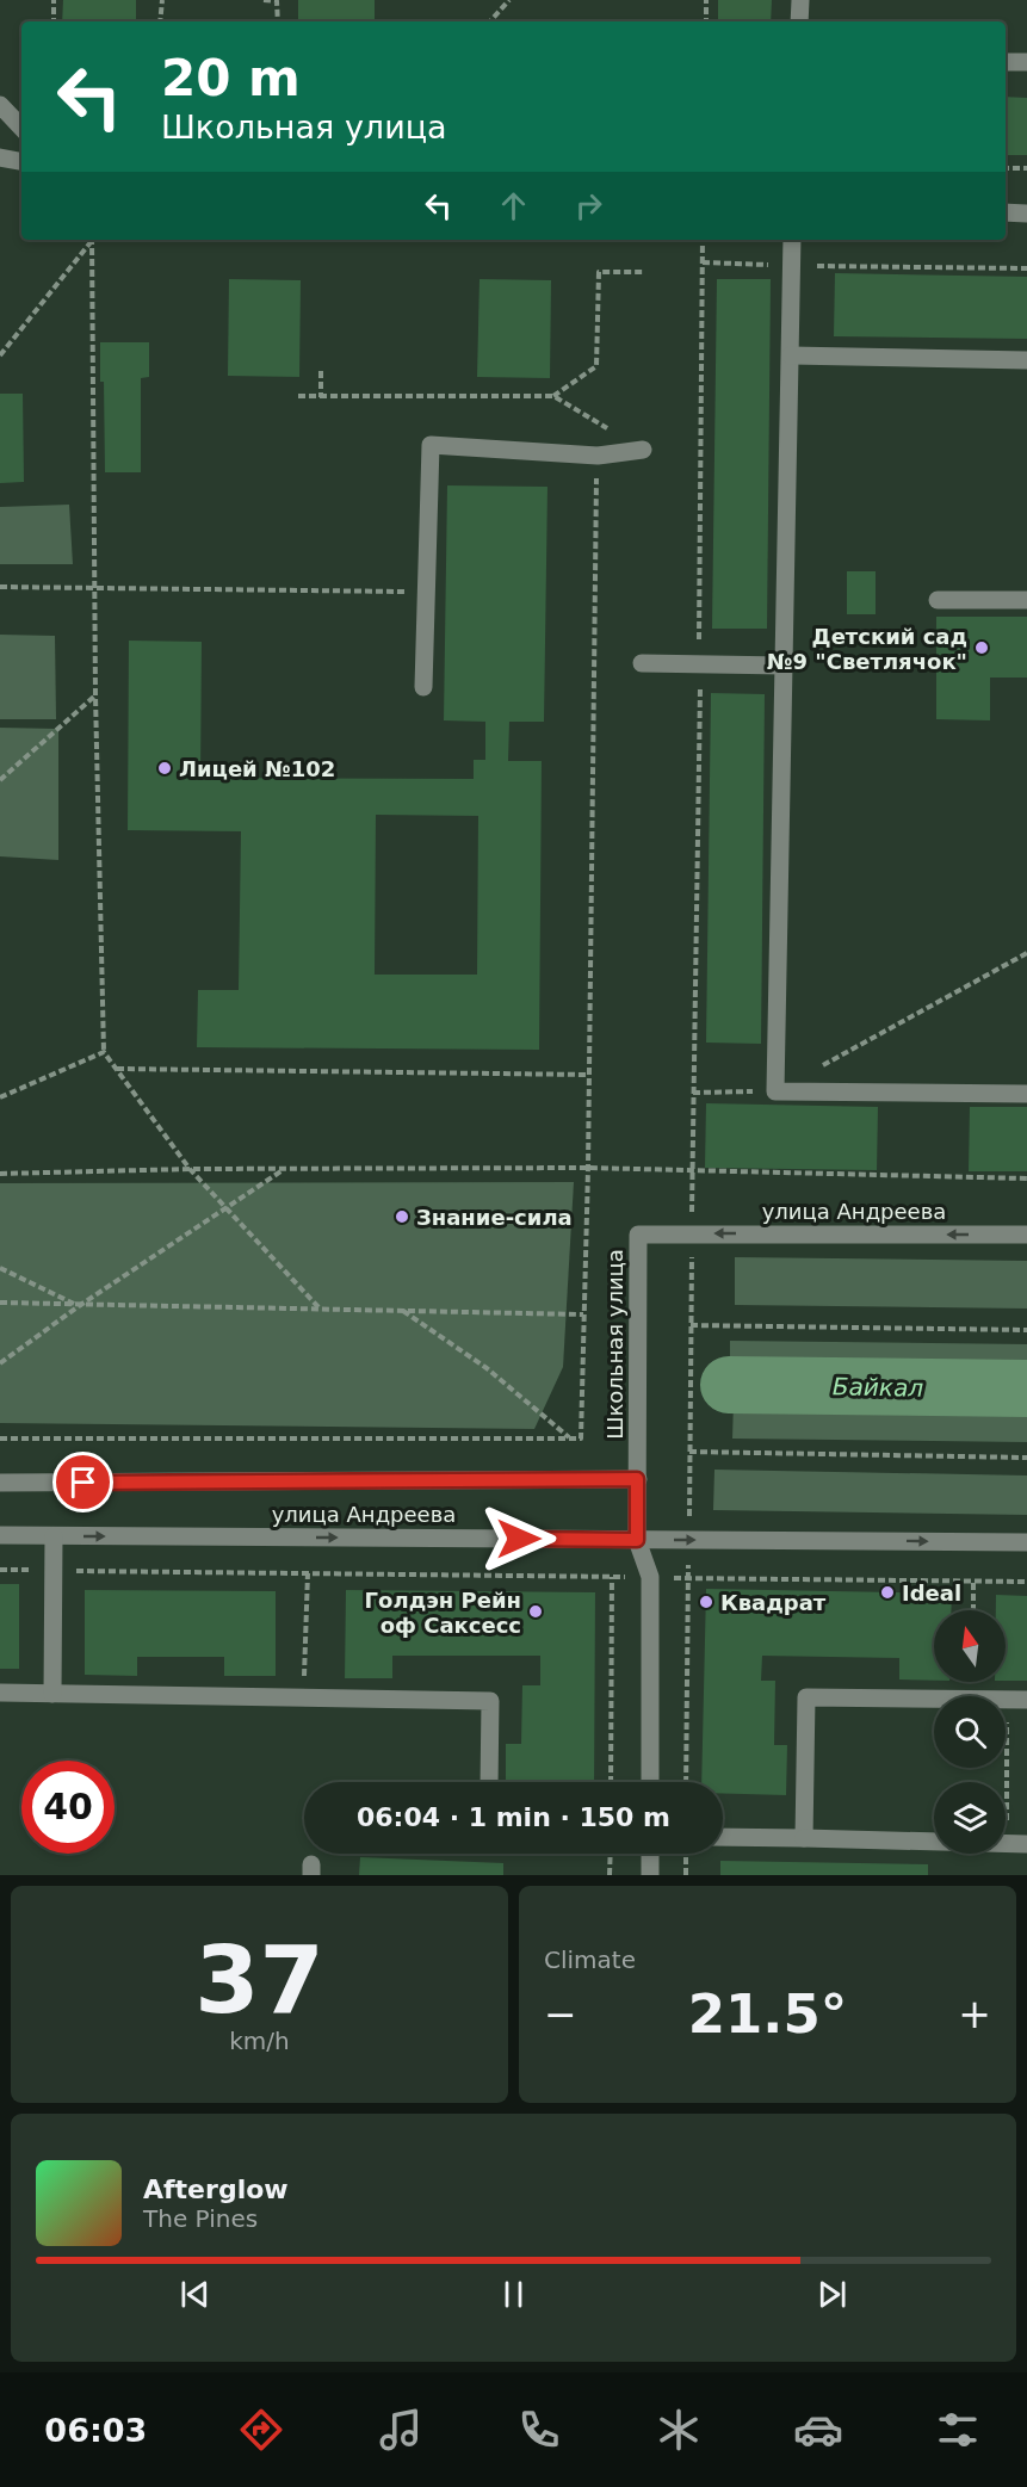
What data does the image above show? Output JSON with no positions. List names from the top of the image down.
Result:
{
  "streets": {
    "street": ["улица Андреева", "Школьная улица"]
  },
  "crossings": [
    ["улица Андреева", "Школьная улица"]
  ],
  "water": ["Байкал"],
  "places": [
    "Детский сад №9 \"Светлячок\"",
    "Лицей №102",
    "Знание-сила",
    "Ideal",
    "Квадрат",
    "Голдэн Рейн оф Саксесс"
  ],
  "north": "top",
  "page": {
    "turn": ["20 m", "Школьная улица"],
    "limit": "40",
    "trip": "06:04 · 1 min · 150 m",
    "tile": [
      ["37", "km/h"],
      "Climate"
    ],
    "heat": ["−", "21.5°", "+"],
    "song": ["Afterglow", "The Pines"],
    "tabs": "06:03"
  }
}
